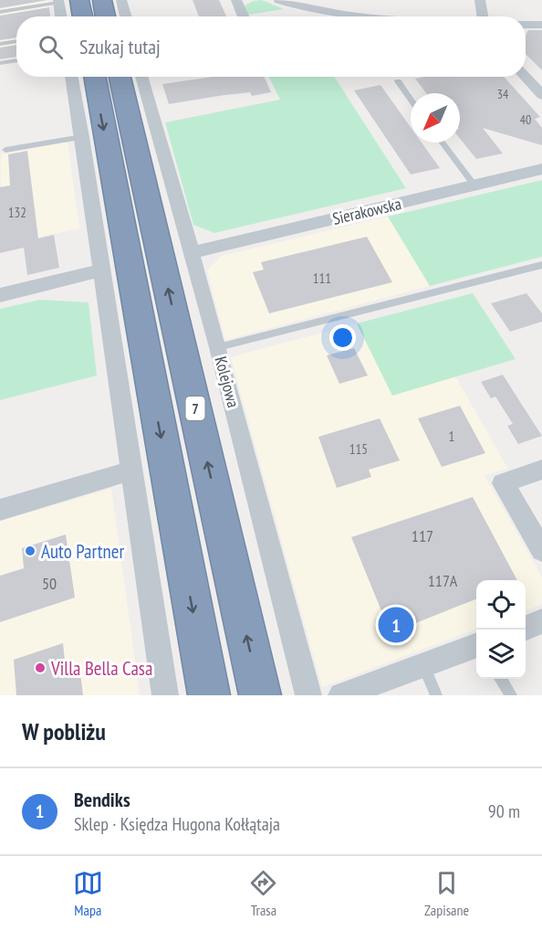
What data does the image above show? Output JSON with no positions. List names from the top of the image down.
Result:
{
  "streets": {
    "highway": ["7"],
    "street": ["Sierakowska", "Kolejowa"]
  },
  "crossings": [
    ["Sierakowska", "Kolejowa"]
  ],
  "places": ["Auto Partner", "Villa Bella Casa"],
  "house_numbers": [
    "34",
    "40",
    "132",
    "111",
    "1",
    "115",
    "117",
    "117A",
    "50"
  ],
  "north": "bottom left",
  "page": {
    "search": "Szukaj tutaj",
    "pins": "1",
    "heading": "W pobliżu",
    "list": [
      {
        "mark": "1",
        "name": "Bendiks",
        "note": "Sklep · Księdza Hugona Kołłątaja",
        "value": "90 m"
      }
    ],
    "nav": ["Mapa", "Trasa", "Zapisane"]
  }
}
